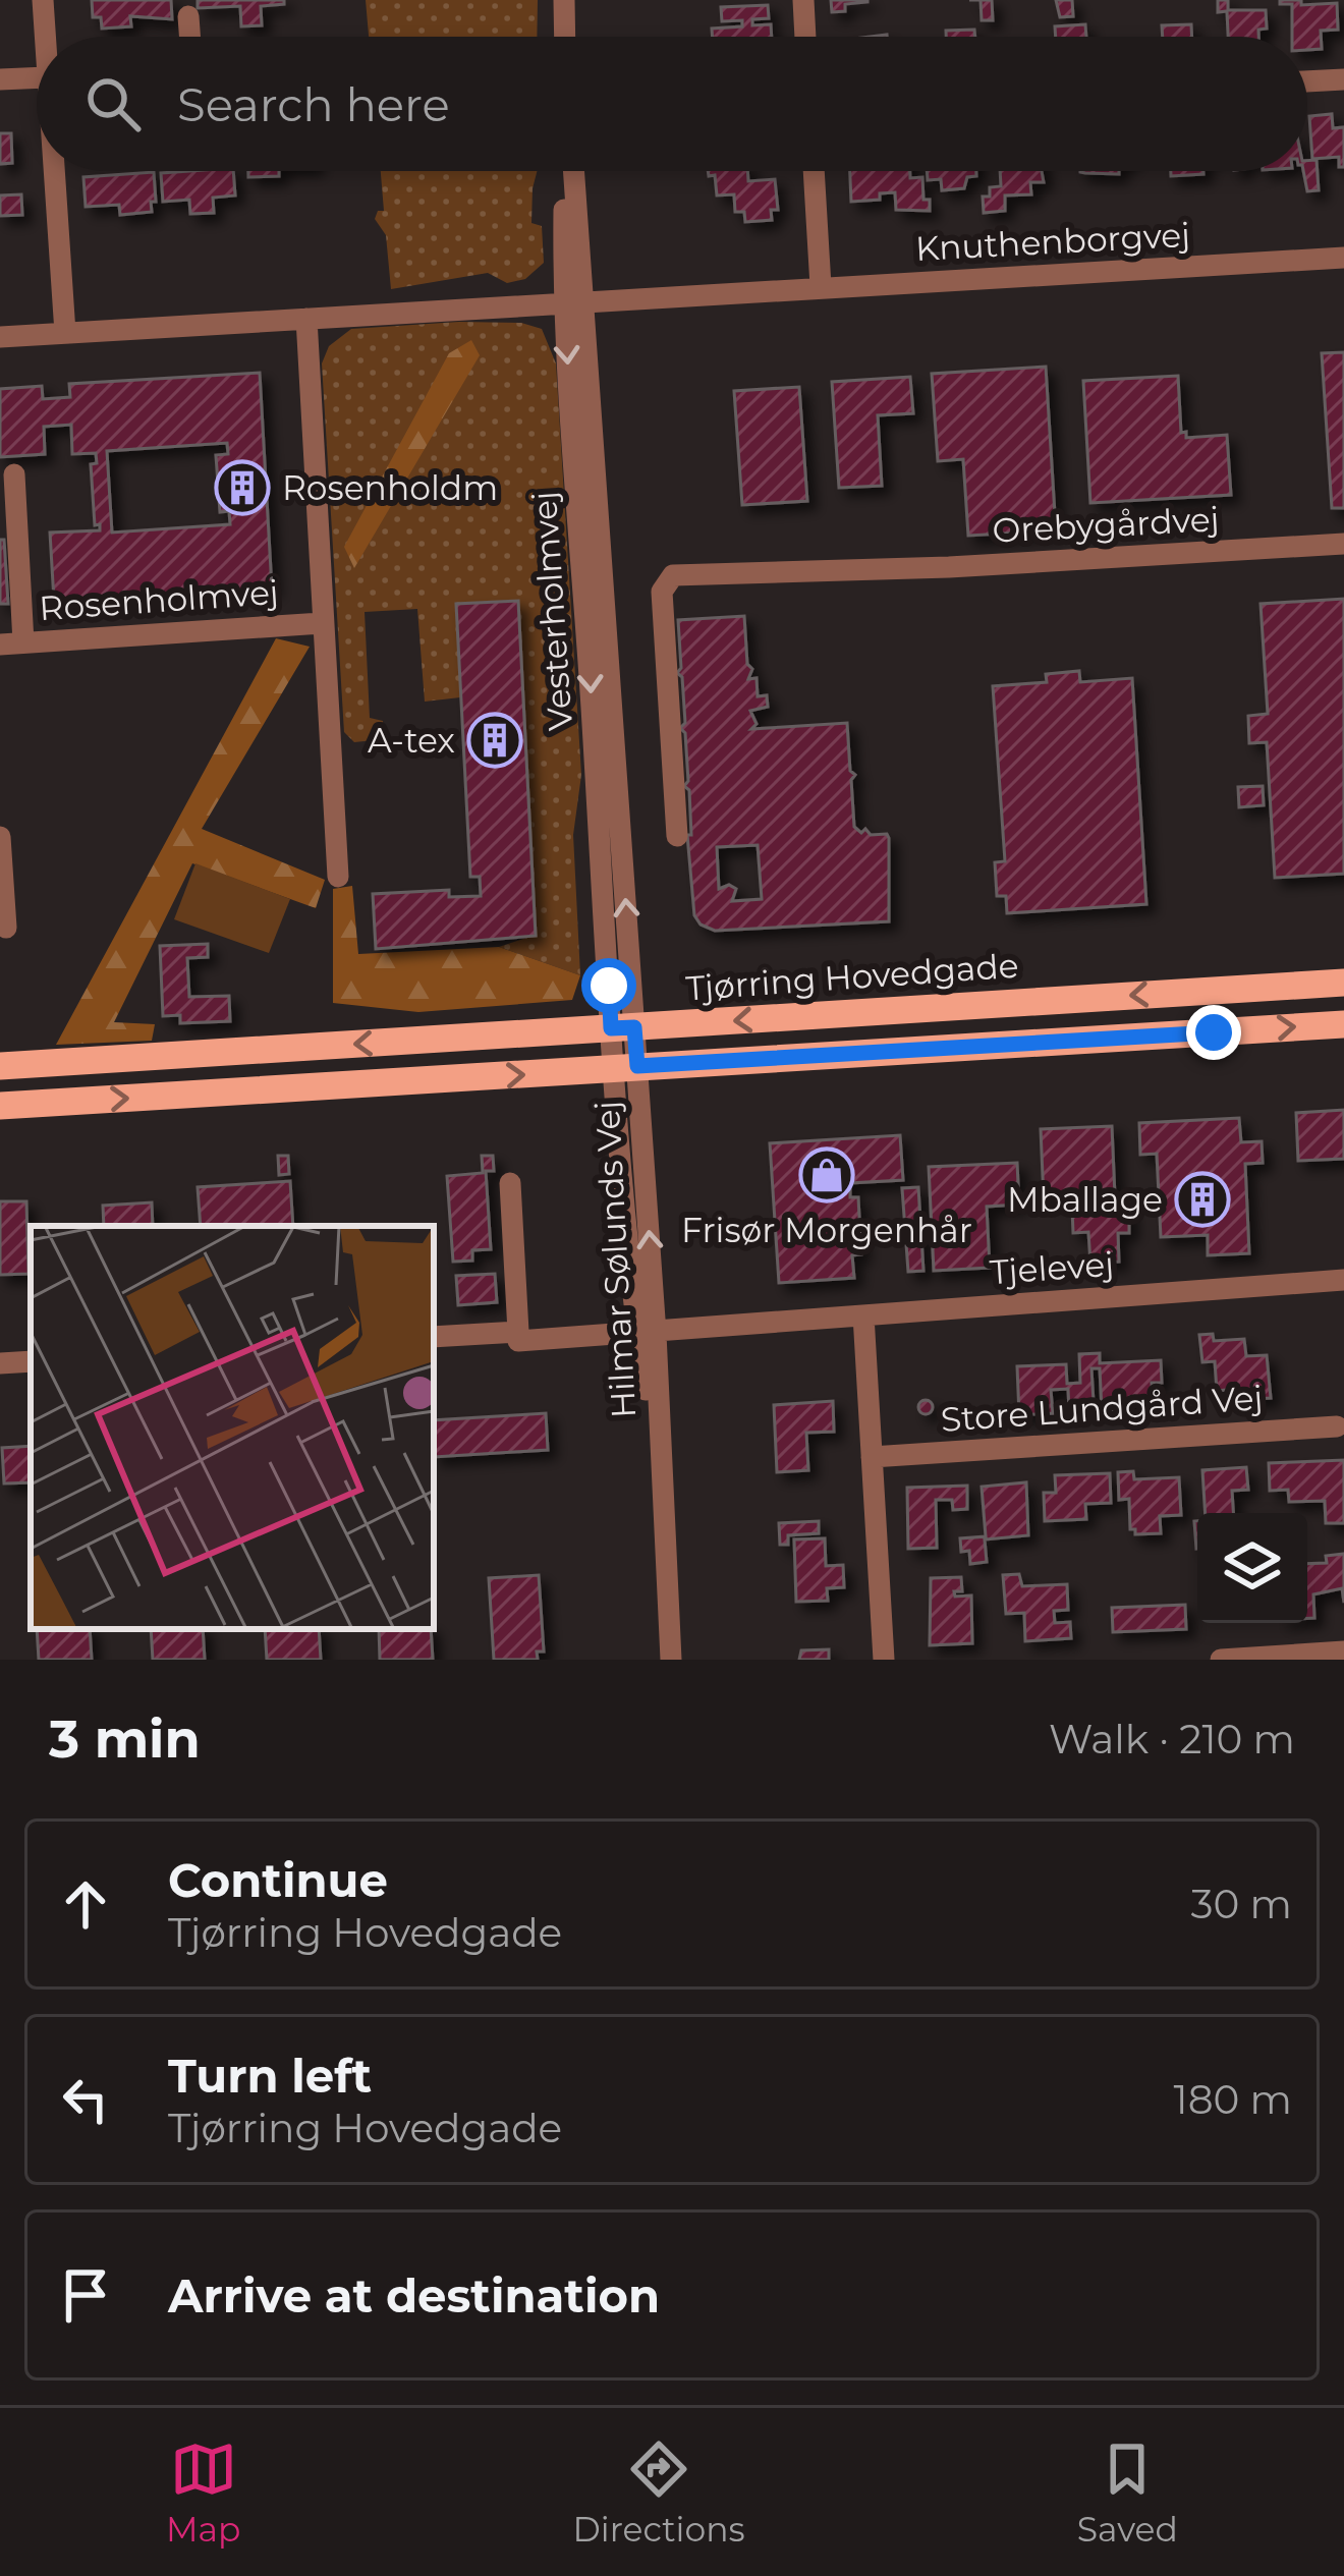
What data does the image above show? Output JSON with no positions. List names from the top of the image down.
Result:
{
  "streets": {
    "main road": ["Tjørring Hovedgade"],
    "street": [
      "Knuthenborgvej",
      "Orebygårdvej",
      "Rosenholmvej",
      "Vesterholmvej",
      "Hilmar Sølunds Vej",
      "Tjelevej",
      "Store Lundgård Vej"
    ]
  },
  "crossings": [
    ["Knuthenborgvej", "Vesterholmvej"],
    ["Vesterholmvej", "Tjørring Hovedgade"],
    ["Vesterholmvej", "Hilmar Sølunds Vej"],
    ["Hilmar Sølunds Vej", "Tjelevej"]
  ],
  "places": {
    "building": ["Rosenholdm", "A-tex", "Mballage"],
    "shop": ["Frisør Morgenhår"]
  },
  "page": {
    "search": "Search here",
    "heading": ["3 min", "Walk · 210 m"],
    "list": [
      ["Continue", "Tjørring Hovedgade", "30 m"],
      ["Turn left", "Tjørring Hovedgade", "180 m"],
      "Arrive at destination"
    ],
    "nav": ["Map", "Directions", "Saved"]
  }
}
